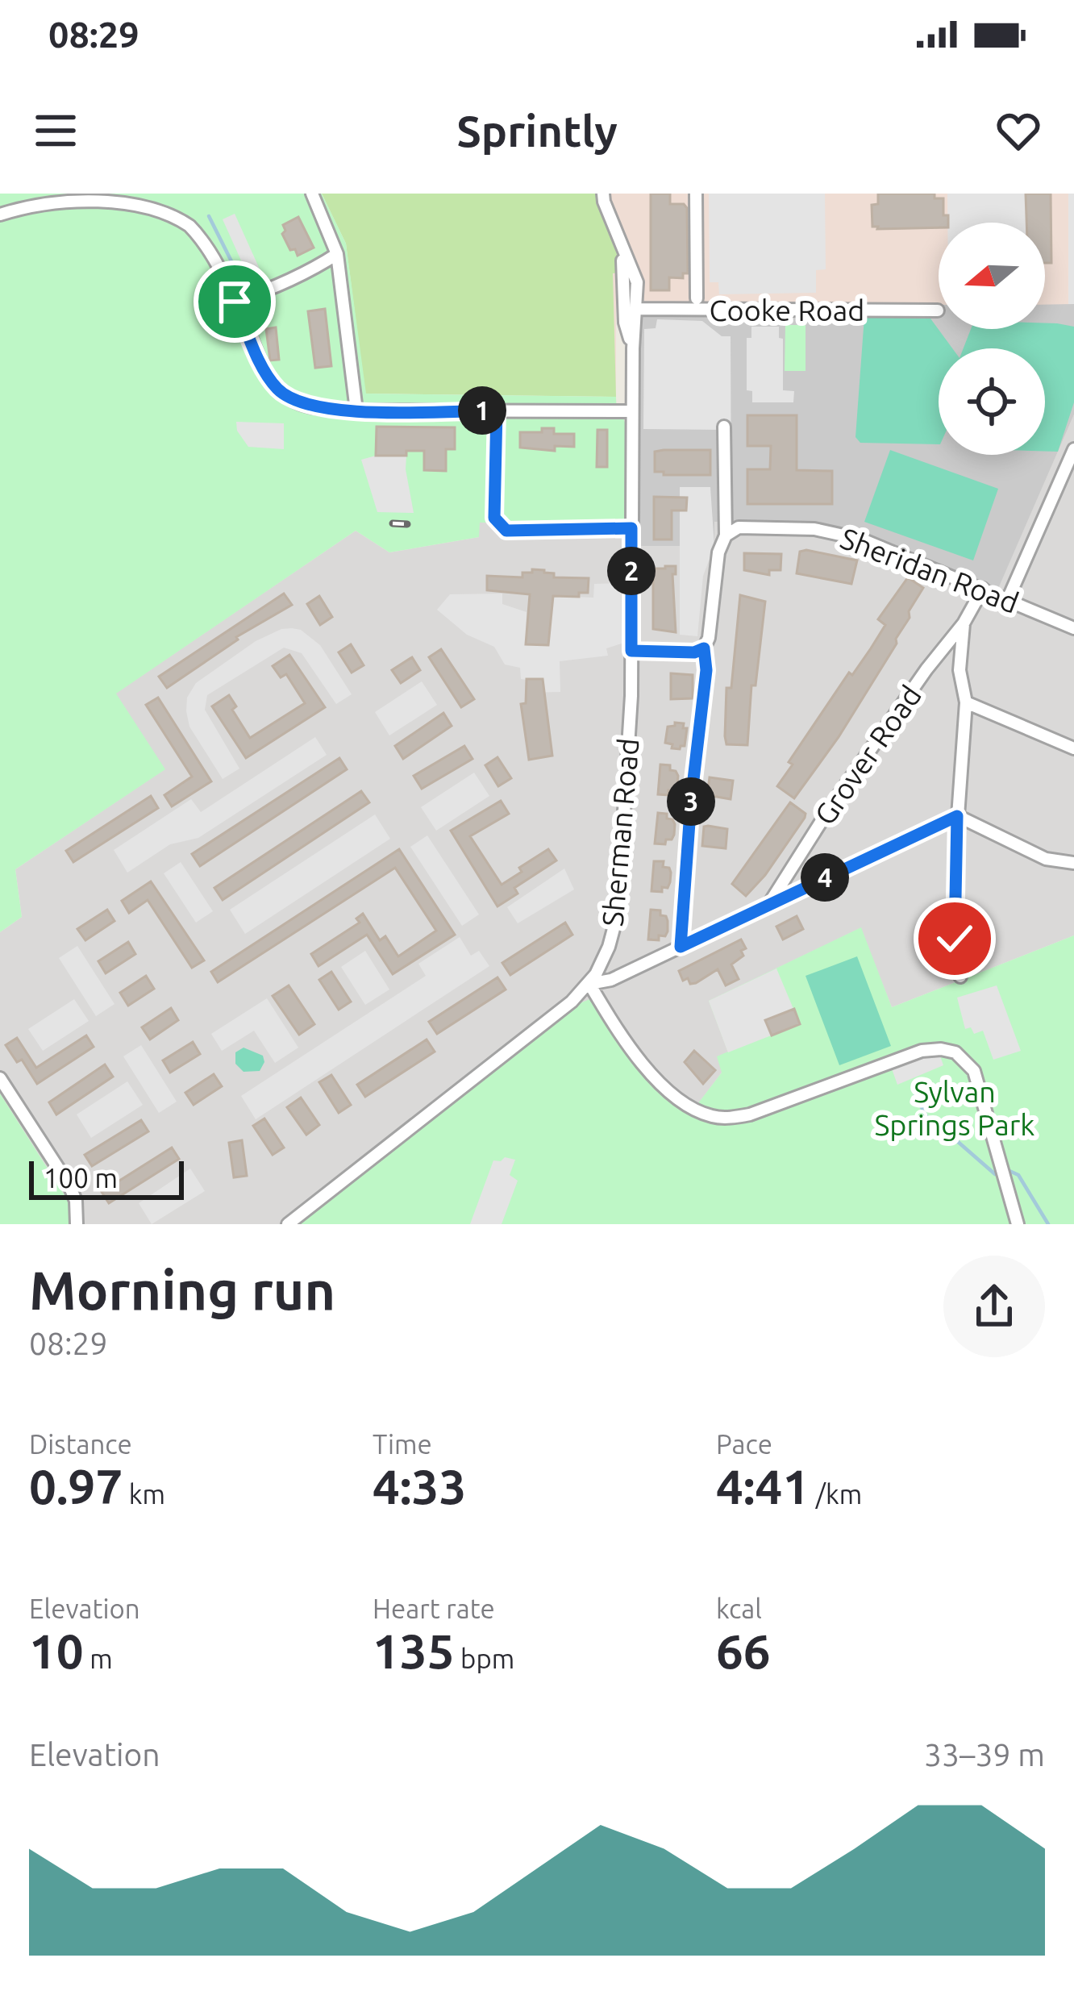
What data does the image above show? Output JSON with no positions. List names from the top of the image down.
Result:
{
  "streets": {
    "street": [
      "Cooke Road",
      "Sheridan Road",
      "Grover Road",
      "Sherman Road"
    ]
  },
  "crossings": [
    ["Sheridan Road", "Grover Road"]
  ],
  "parks": ["Sylvan Springs Park"],
  "scale_bar": "100 m",
  "north": "left",
  "page": {
    "status": "08:29",
    "header": "Sprintly",
    "pins": [
      "1",
      "2",
      "3",
      "4"
    ],
    "scale": "100 m",
    "heading": ["Morning run", "08:29"],
    "stats": [
      ["Distance", "0.97 km"],
      ["Time", "4:33"],
      ["Pace", "4:41 /km"],
      ["Elevation", "10 m"],
      ["Heart rate", "135 bpm"],
      ["kcal", "66"]
    ],
    "chart": ["Elevation", "33–39 m"]
  }
}
